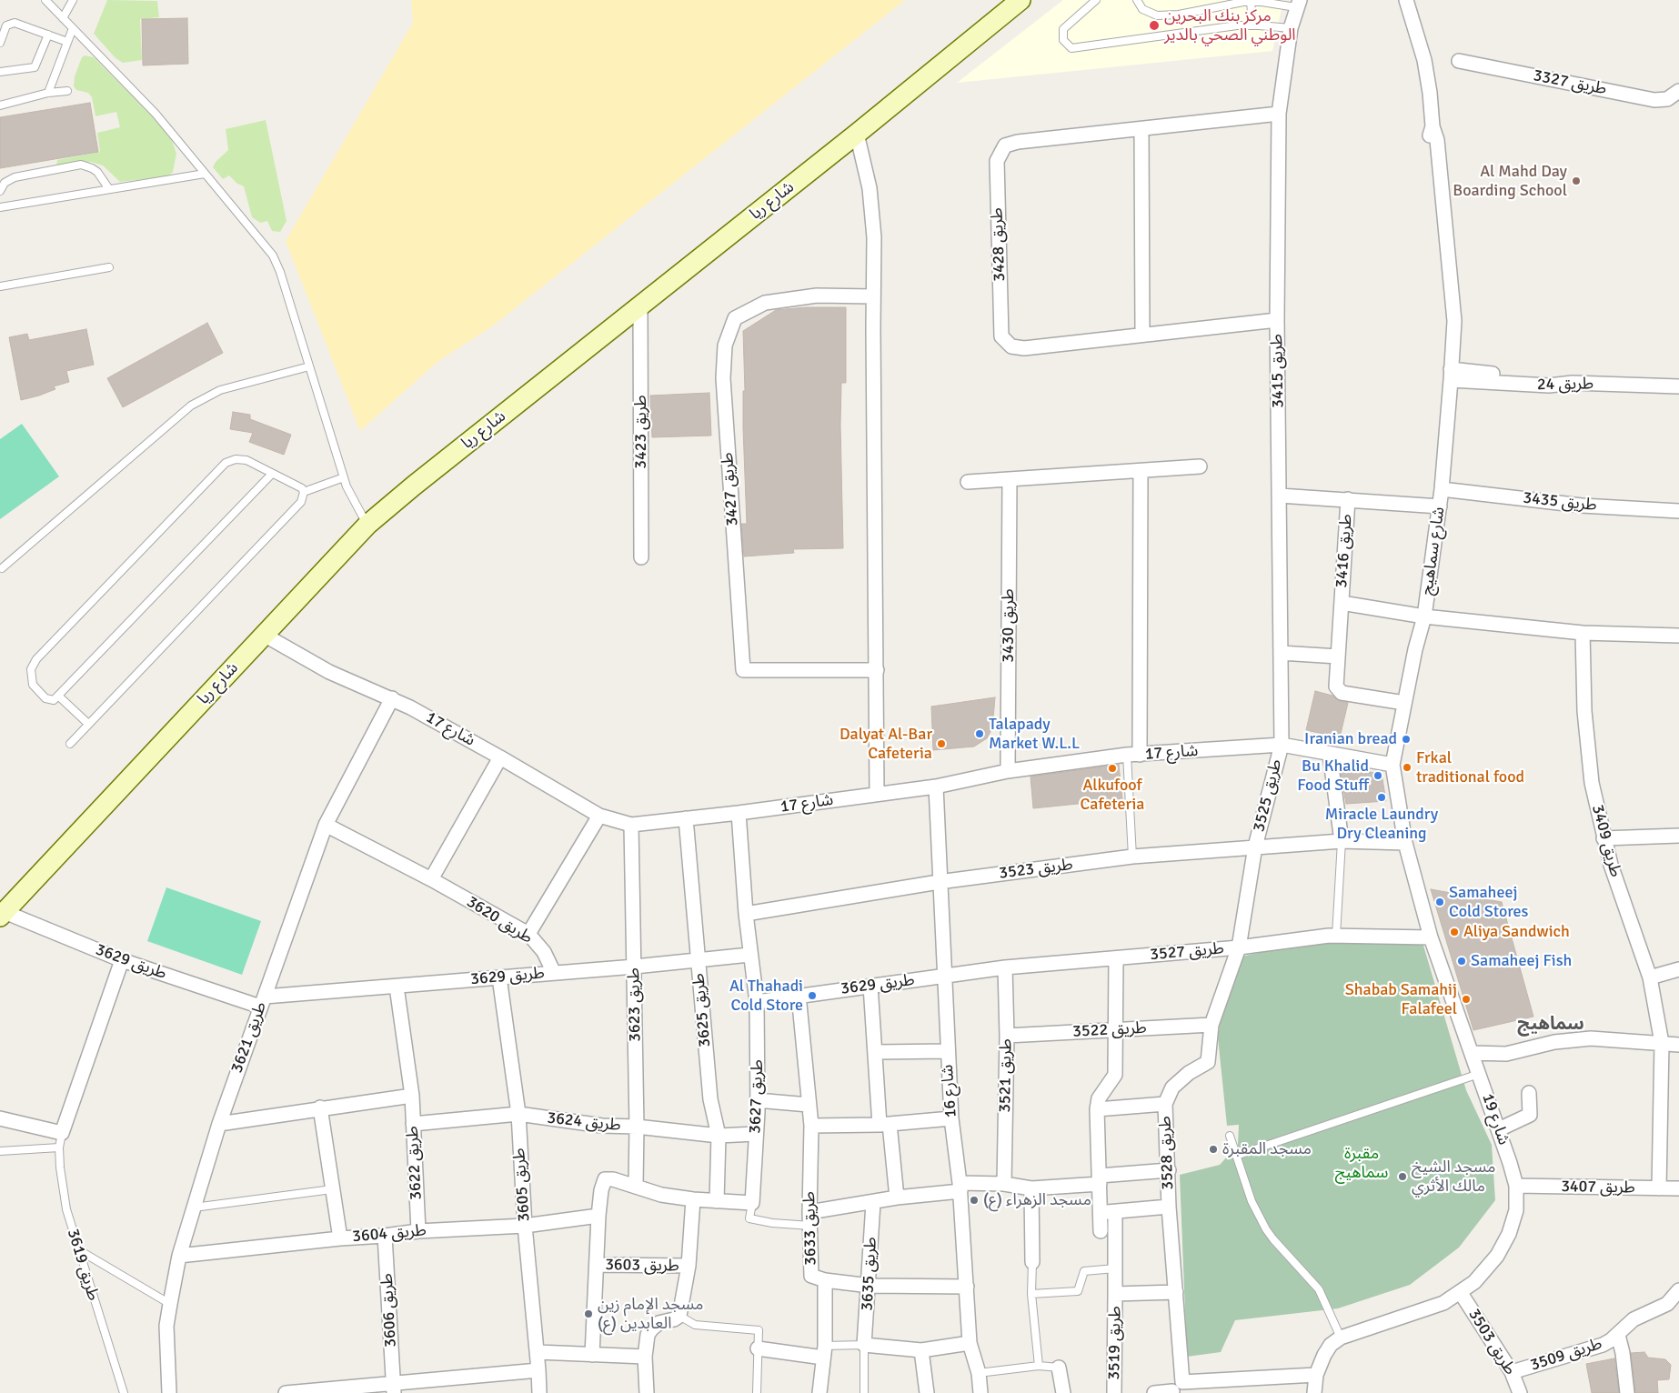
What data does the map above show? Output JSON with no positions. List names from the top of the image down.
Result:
{
  "streets": {
    "main road": ["شارع ريا"],
    "street": [
      "طريق 3327",
      "طريق 3428",
      "طريق 3415",
      "طريق 24",
      "طريق 3423",
      "طريق 3427",
      "طريق 3435",
      "طريق 3416",
      "شارع سماهيج",
      "طريق 3430",
      "شارع 17",
      "طريق 3525",
      "طريق 3409",
      "طريق 3523",
      "طريق 3620",
      "طريق 3527",
      "طريق 3629",
      "طريق 3623",
      "طريق 3625",
      "طريق 3522",
      "طريق 3621",
      "طريق 3521",
      "شارع 16",
      "طريق 3627",
      "شارع 19",
      "طريق 3624",
      "طريق 3528",
      "طريق 3622",
      "طريق 3605",
      "طريق 3407",
      "طريق 3633",
      "طريق 3604",
      "طريق 3619",
      "طريق 3603",
      "طريق 3635",
      "طريق 3606",
      "طريق 3503",
      "طريق 3519",
      "طريق 3509"
    ]
  },
  "crossings": [
    ["شارع ريا", "طريق 3423"],
    ["شارع ريا", "شارع 17"],
    ["شارع ريا", "طريق 3629"],
    ["طريق 3428", "طريق 3415"],
    ["طريق 3415", "طريق 3416"],
    ["طريق 3415", "شارع 17"],
    ["طريق 3415", "طريق 3525"],
    ["طريق 24", "شارع سماهيج"],
    ["طريق 3435", "شارع سماهيج"],
    ["طريق 3416", "شارع سماهيج"],
    ["شارع سماهيج", "شارع 17"],
    ["شارع سماهيج", "شارع 19"],
    ["طريق 3430", "شارع 17"],
    ["شارع 17", "طريق 3525"],
    ["شارع 17", "طريق 3623"],
    ["شارع 17", "طريق 3625"],
    ["شارع 17", "طريق 3621"],
    ["شارع 17", "شارع 16"],
    ["شارع 17", "طريق 3627"],
    ["شارع 17", "شارع 19"],
    ["طريق 3525", "طريق 3523"],
    ["طريق 3525", "طريق 3527"],
    ["طريق 3525", "شارع 19"],
    ["طريق 3525", "طريق 3528"],
    ["طريق 3409", "طريق 3407"],
    ["طريق 3523", "شارع 16"],
    ["طريق 3620", "طريق 3629"],
    ["طريق 3620", "طريق 3621"],
    ["طريق 3527", "طريق 3629"],
    ["طريق 3527", "طريق 3521"],
    ["طريق 3527", "شارع 16"],
    ["طريق 3527", "شارع 19"],
    ["طريق 3527", "طريق 3528"],
    ["طريق 3629", "طريق 3623"],
    ["طريق 3629", "طريق 3625"],
    ["طريق 3629", "طريق 3621"],
    ["طريق 3629", "شارع 16"],
    ["طريق 3629", "طريق 3627"],
    ["طريق 3629", "طريق 3622"],
    ["طريق 3629", "طريق 3605"],
    ["طريق 3629", "طريق 3633"],
    ["طريق 3629", "طريق 3619"],
    ["طريق 3623", "طريق 3624"],
    ["طريق 3623", "طريق 3603"],
    ["طريق 3625", "طريق 3624"],
    ["طريق 3522", "طريق 3521"],
    ["طريق 3522", "طريق 3528"],
    ["طريق 3621", "طريق 3604"],
    ["شارع 16", "طريق 3633"],
    ["طريق 3627", "طريق 3624"],
    ["طريق 3627", "طريق 3633"],
    ["شارع 19", "طريق 3407"],
    ["شارع 19", "طريق 3503"],
    ["طريق 3624", "طريق 3622"],
    ["طريق 3624", "طريق 3605"],
    ["طريق 3622", "طريق 3604"],
    ["طريق 3605", "طريق 3604"],
    ["طريق 3633", "طريق 3635"],
    ["طريق 3604", "طريق 3603"],
    ["طريق 3604", "طريق 3606"],
    ["طريق 3503", "طريق 3509"]
  ],
  "districts": ["سماهيج"],
  "parks": ["مقبرة سماهيج"],
  "places": [
    "مركز بنك البحرين الوطني الصحي بالدير",
    "Al Mahd Day Boarding School",
    "Talapady Market W.L.L",
    "Iranian bread",
    "Dalyat Al-Bar Cafeteria",
    "Frkal traditional food",
    "Alkufoof Cafeteria",
    "Bu Khalid Food Stuff",
    "Miracle Laundry Dry Cleaning",
    "Samaheej Cold Stores",
    "Aliya Sandwich",
    "Samaheej Fish",
    "Al Thahadi Cold Store",
    "Shabab Samahij Falafeel",
    "مسجد المقبرة",
    "مسجد الشيخ مالك الأثري",
    "مسجد الزهراء (ع)",
    "مسجد الإمام زين العابدين (ع)"
  ]
}
